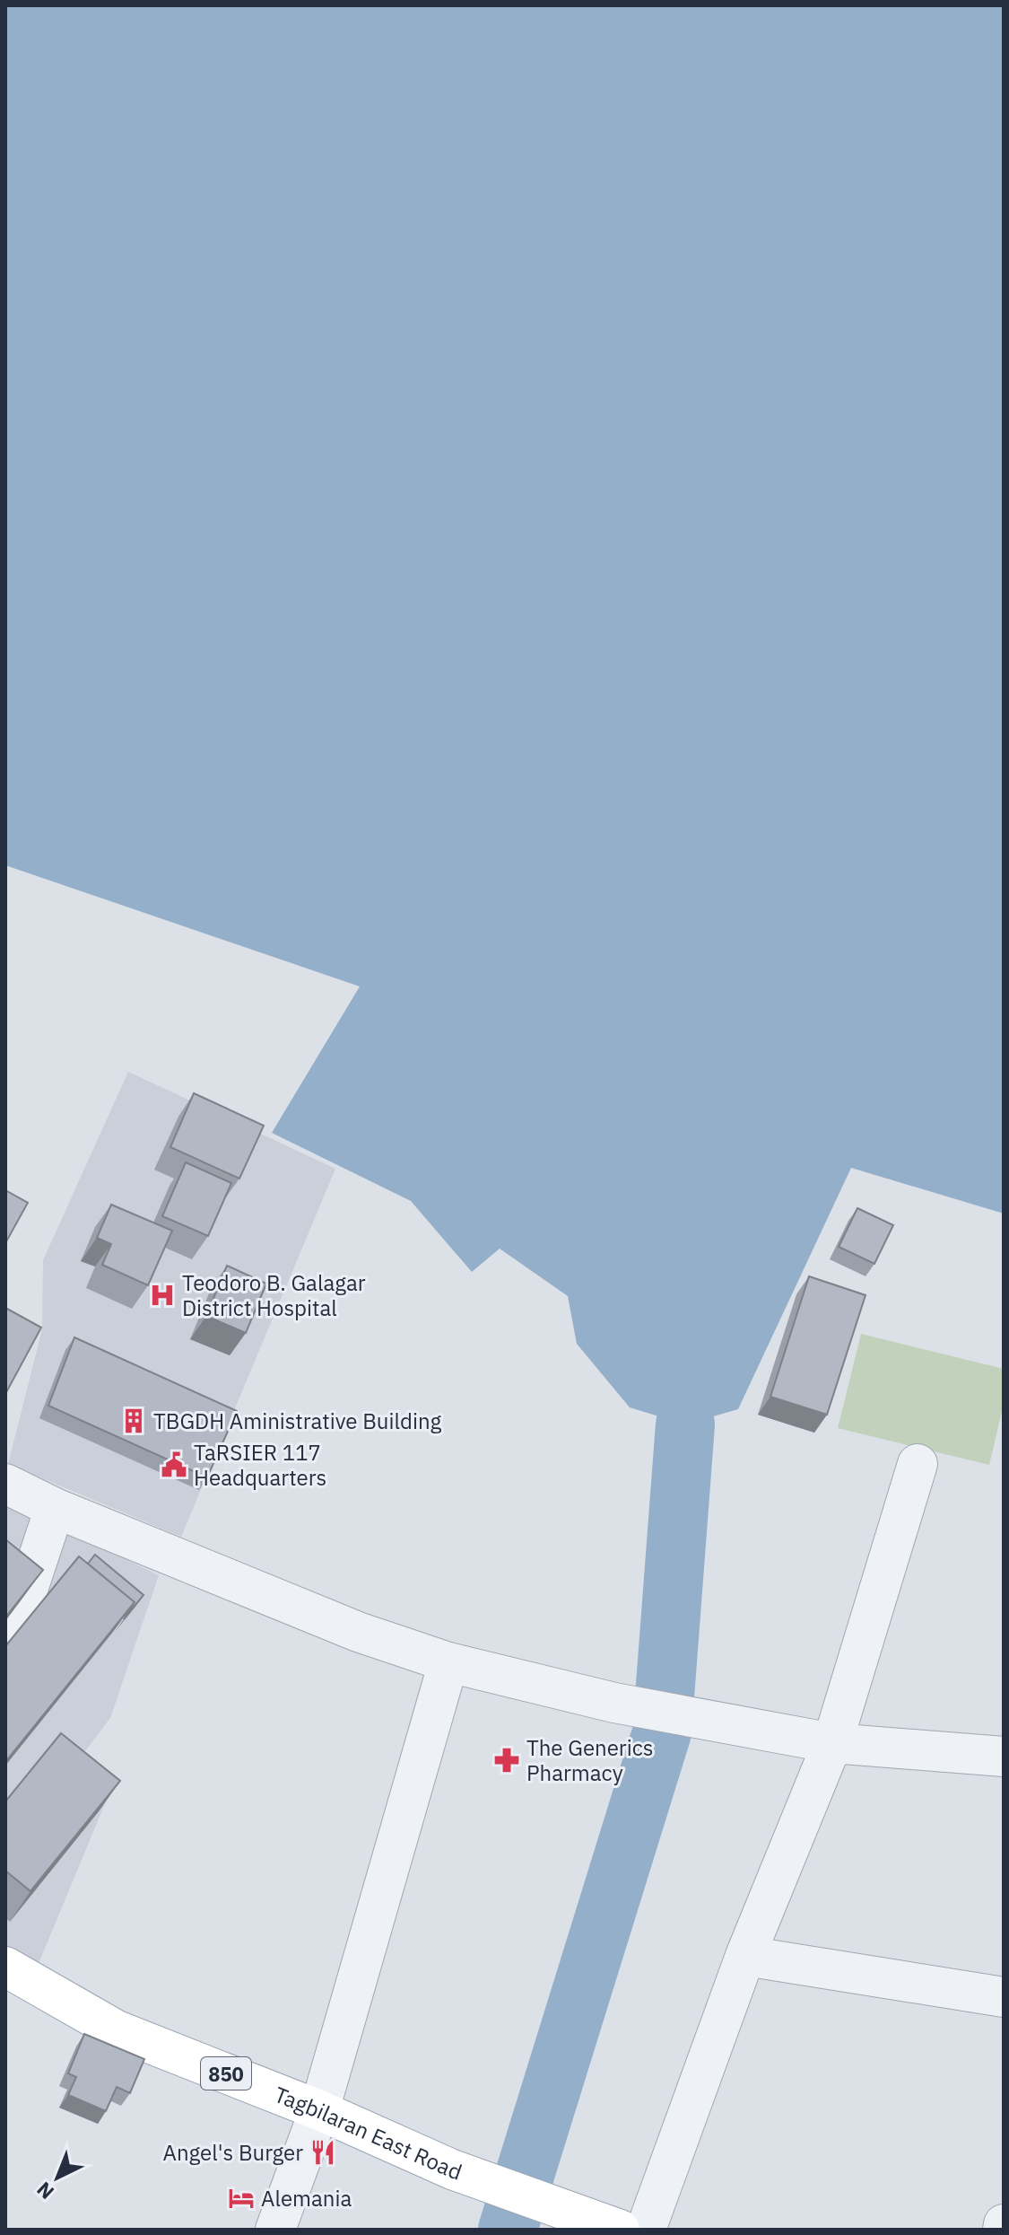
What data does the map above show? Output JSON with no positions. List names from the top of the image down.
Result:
{
  "streets": {
    "main road": ["850", "Tagbilaran East Road"]
  },
  "places": {
    "hospital": ["Teodoro B. Galagar District Hospital"],
    "building": ["TBGDH Aministrative Building"],
    "public building": ["TaRSIER 117 Headquarters"],
    "pharmacy": ["The Generics Pharmacy"],
    "restaurant": ["Angel's Burger"],
    "hotel": ["Alemania"]
  },
  "north": "bottom left"
}
